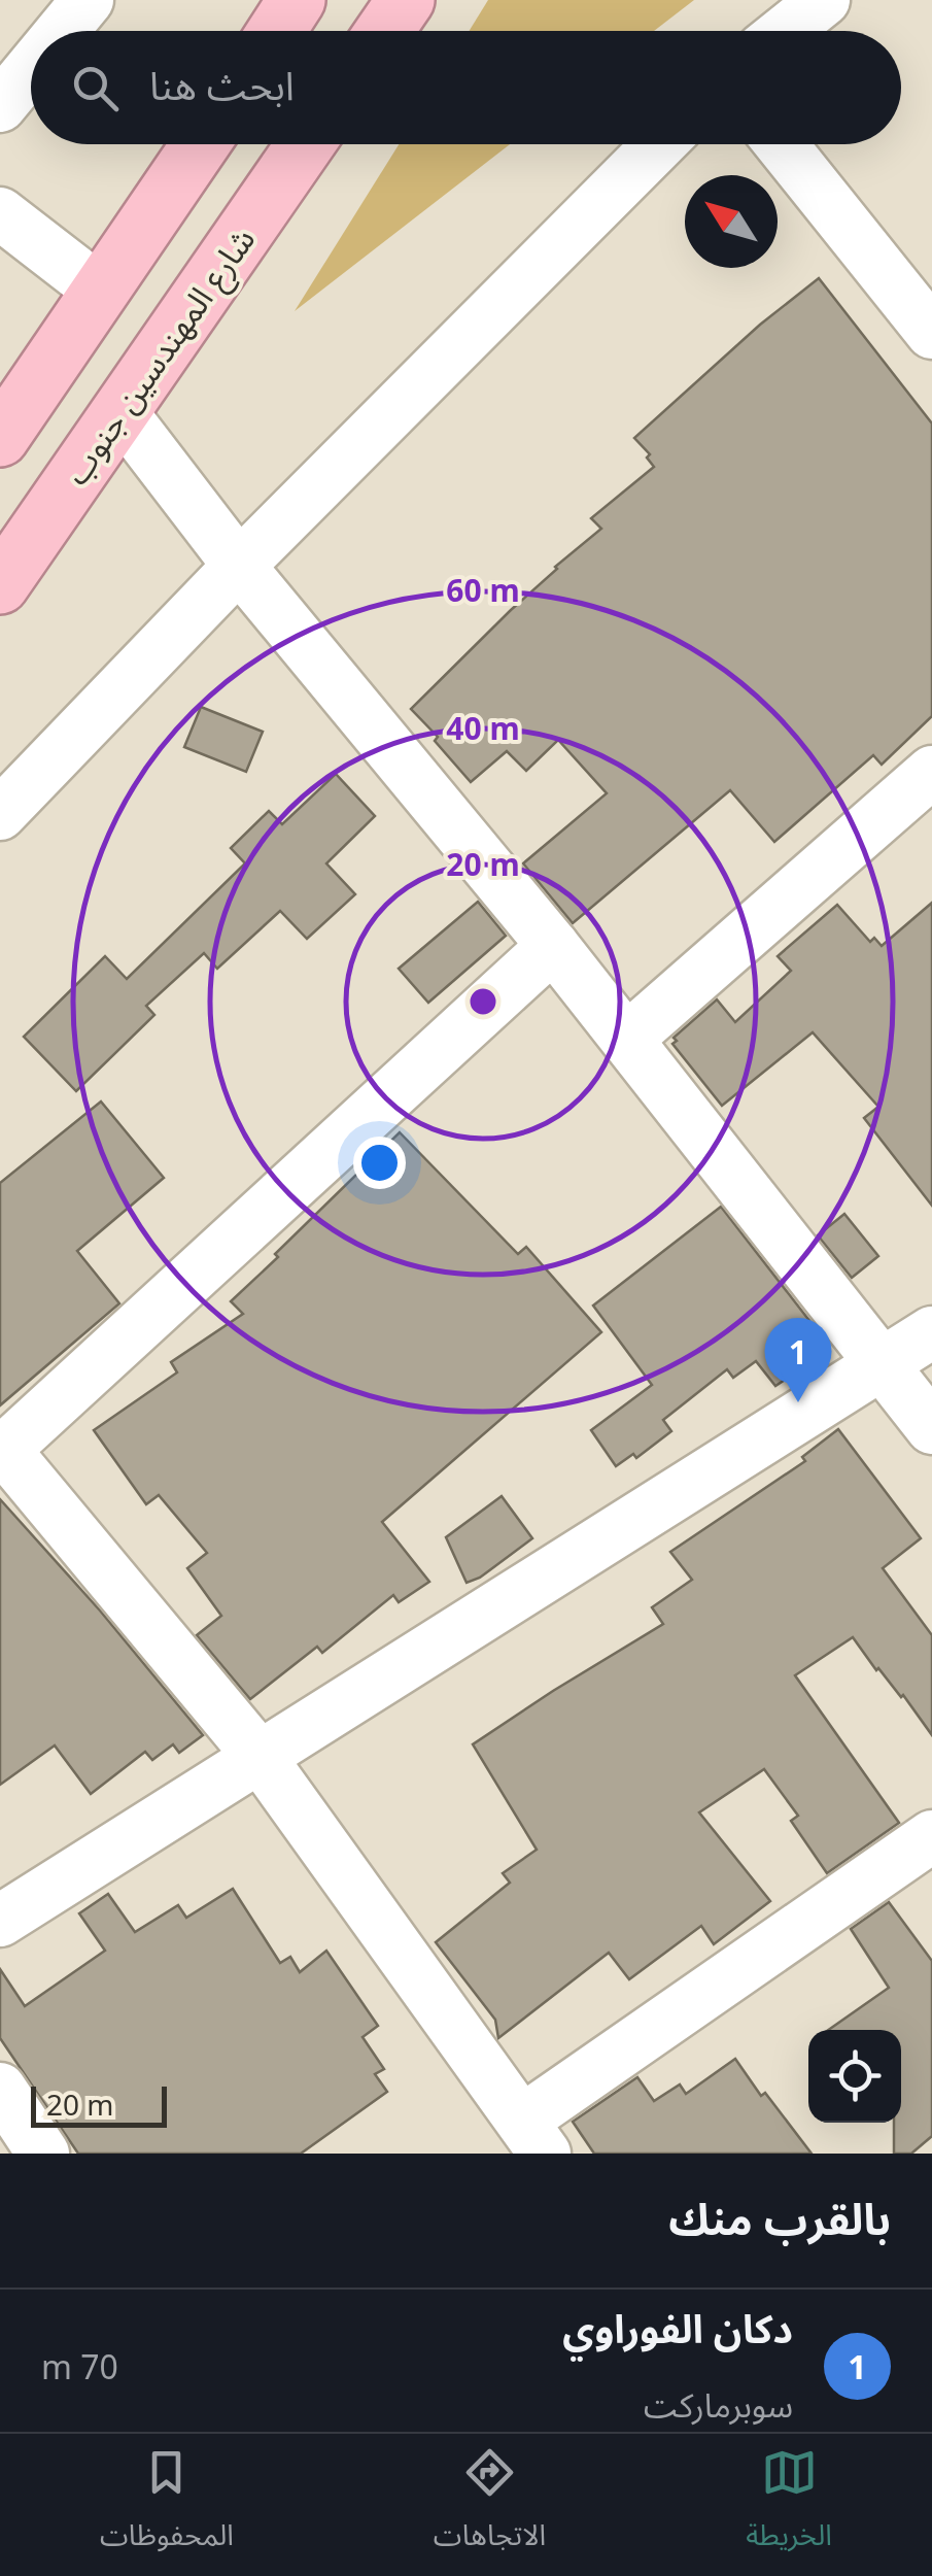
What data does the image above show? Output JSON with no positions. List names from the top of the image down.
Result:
{
  "streets": {
    "highway": ["شارع المهندسين جنوب"]
  },
  "scale_bar": "20 m",
  "north": "top left",
  "page": {
    "search": "ابحث هنا",
    "pins": "1",
    "scale": "20 m",
    "heading": "بالقرب منك",
    "list": [
      {
        "mark": "1",
        "name": "دكان الفوراوي",
        "note": "سوبرماركت",
        "value": "70 m"
      }
    ],
    "nav": ["الخريطة", "الاتجاهات", "المحفوظات"]
  },
  "rings": ["60 m", "40 m", "20 m"]
}
